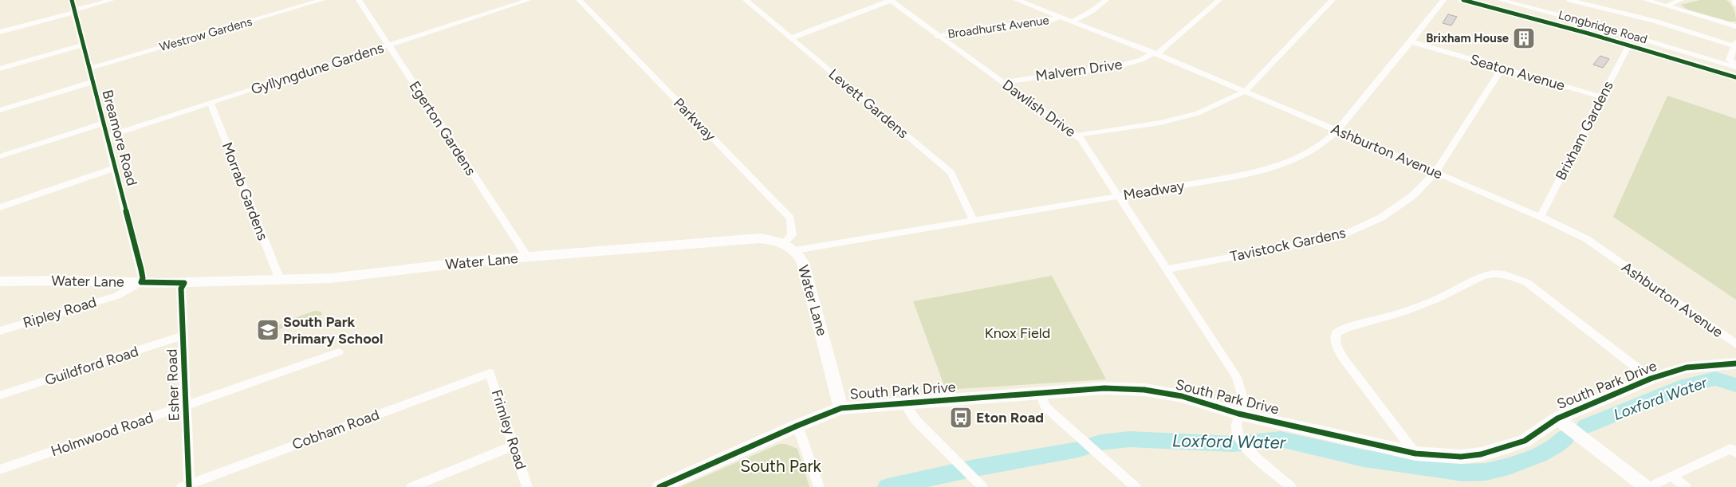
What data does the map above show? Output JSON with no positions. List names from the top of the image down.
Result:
{
  "streets": {
    "main road": ["Longbridge Road"],
    "street": [
      "Broadhurst Avenue",
      "Westrow Gardens",
      "Gyllyngdune Gardens",
      "Malvern Drive",
      "Seaton Avenue",
      "Levett Gardens",
      "Dawlish Drive",
      "Parkway",
      "Egerton Gardens",
      "Brixham Gardens",
      "Breamore Road",
      "Ashburton Avenue",
      "Meadway",
      "Morrab Gardens",
      "Tavistock Gardens",
      "Water Lane",
      "Ripley Road",
      "Guildford Road",
      "Esher Road",
      "South Park Drive",
      "Cobham Road",
      "Frimley Road",
      "Holmwood Road"
    ]
  },
  "crossings": [
    ["Broadhurst Avenue", "Dawlish Drive"],
    ["Broadhurst Avenue", "Ashburton Avenue"],
    ["Longbridge Road", "Brixham Gardens"],
    ["Westrow Gardens", "Breamore Road"],
    ["Gyllyngdune Gardens", "Egerton Gardens"],
    ["Gyllyngdune Gardens", "Breamore Road"],
    ["Gyllyngdune Gardens", "Morrab Gardens"],
    ["Malvern Drive", "Dawlish Drive"],
    ["Malvern Drive", "Ashburton Avenue"],
    ["Seaton Avenue", "Brixham Gardens"],
    ["Seaton Avenue", "Meadway"],
    ["Seaton Avenue", "Tavistock Gardens"],
    ["Levett Gardens", "Meadway"],
    ["Dawlish Drive", "Meadway"],
    ["Dawlish Drive", "Tavistock Gardens"],
    ["Dawlish Drive", "South Park Drive"],
    ["Parkway", "Water Lane"],
    ["Egerton Gardens", "Water Lane"],
    ["Brixham Gardens", "Ashburton Avenue"],
    ["Breamore Road", "Water Lane"],
    ["Breamore Road", "Ripley Road"],
    ["Ashburton Avenue", "Meadway"],
    ["Ashburton Avenue", "Tavistock Gardens"],
    ["Meadway", "Water Lane"],
    ["Morrab Gardens", "Water Lane"],
    ["Water Lane", "Ripley Road"],
    ["Water Lane", "Esher Road"],
    ["Water Lane", "South Park Drive"],
    ["Guildford Road", "Esher Road"],
    ["Esher Road", "Cobham Road"],
    ["Esher Road", "Holmwood Road"],
    ["Cobham Road", "Frimley Road"]
  ],
  "water": ["Loxford Water"],
  "parks": ["Knox Field", "South Park"],
  "places": {
    "building": ["Brixham House"],
    "school or university": ["South Park Primary School"],
    "bus stop": ["Eton Road"]
  }
}
